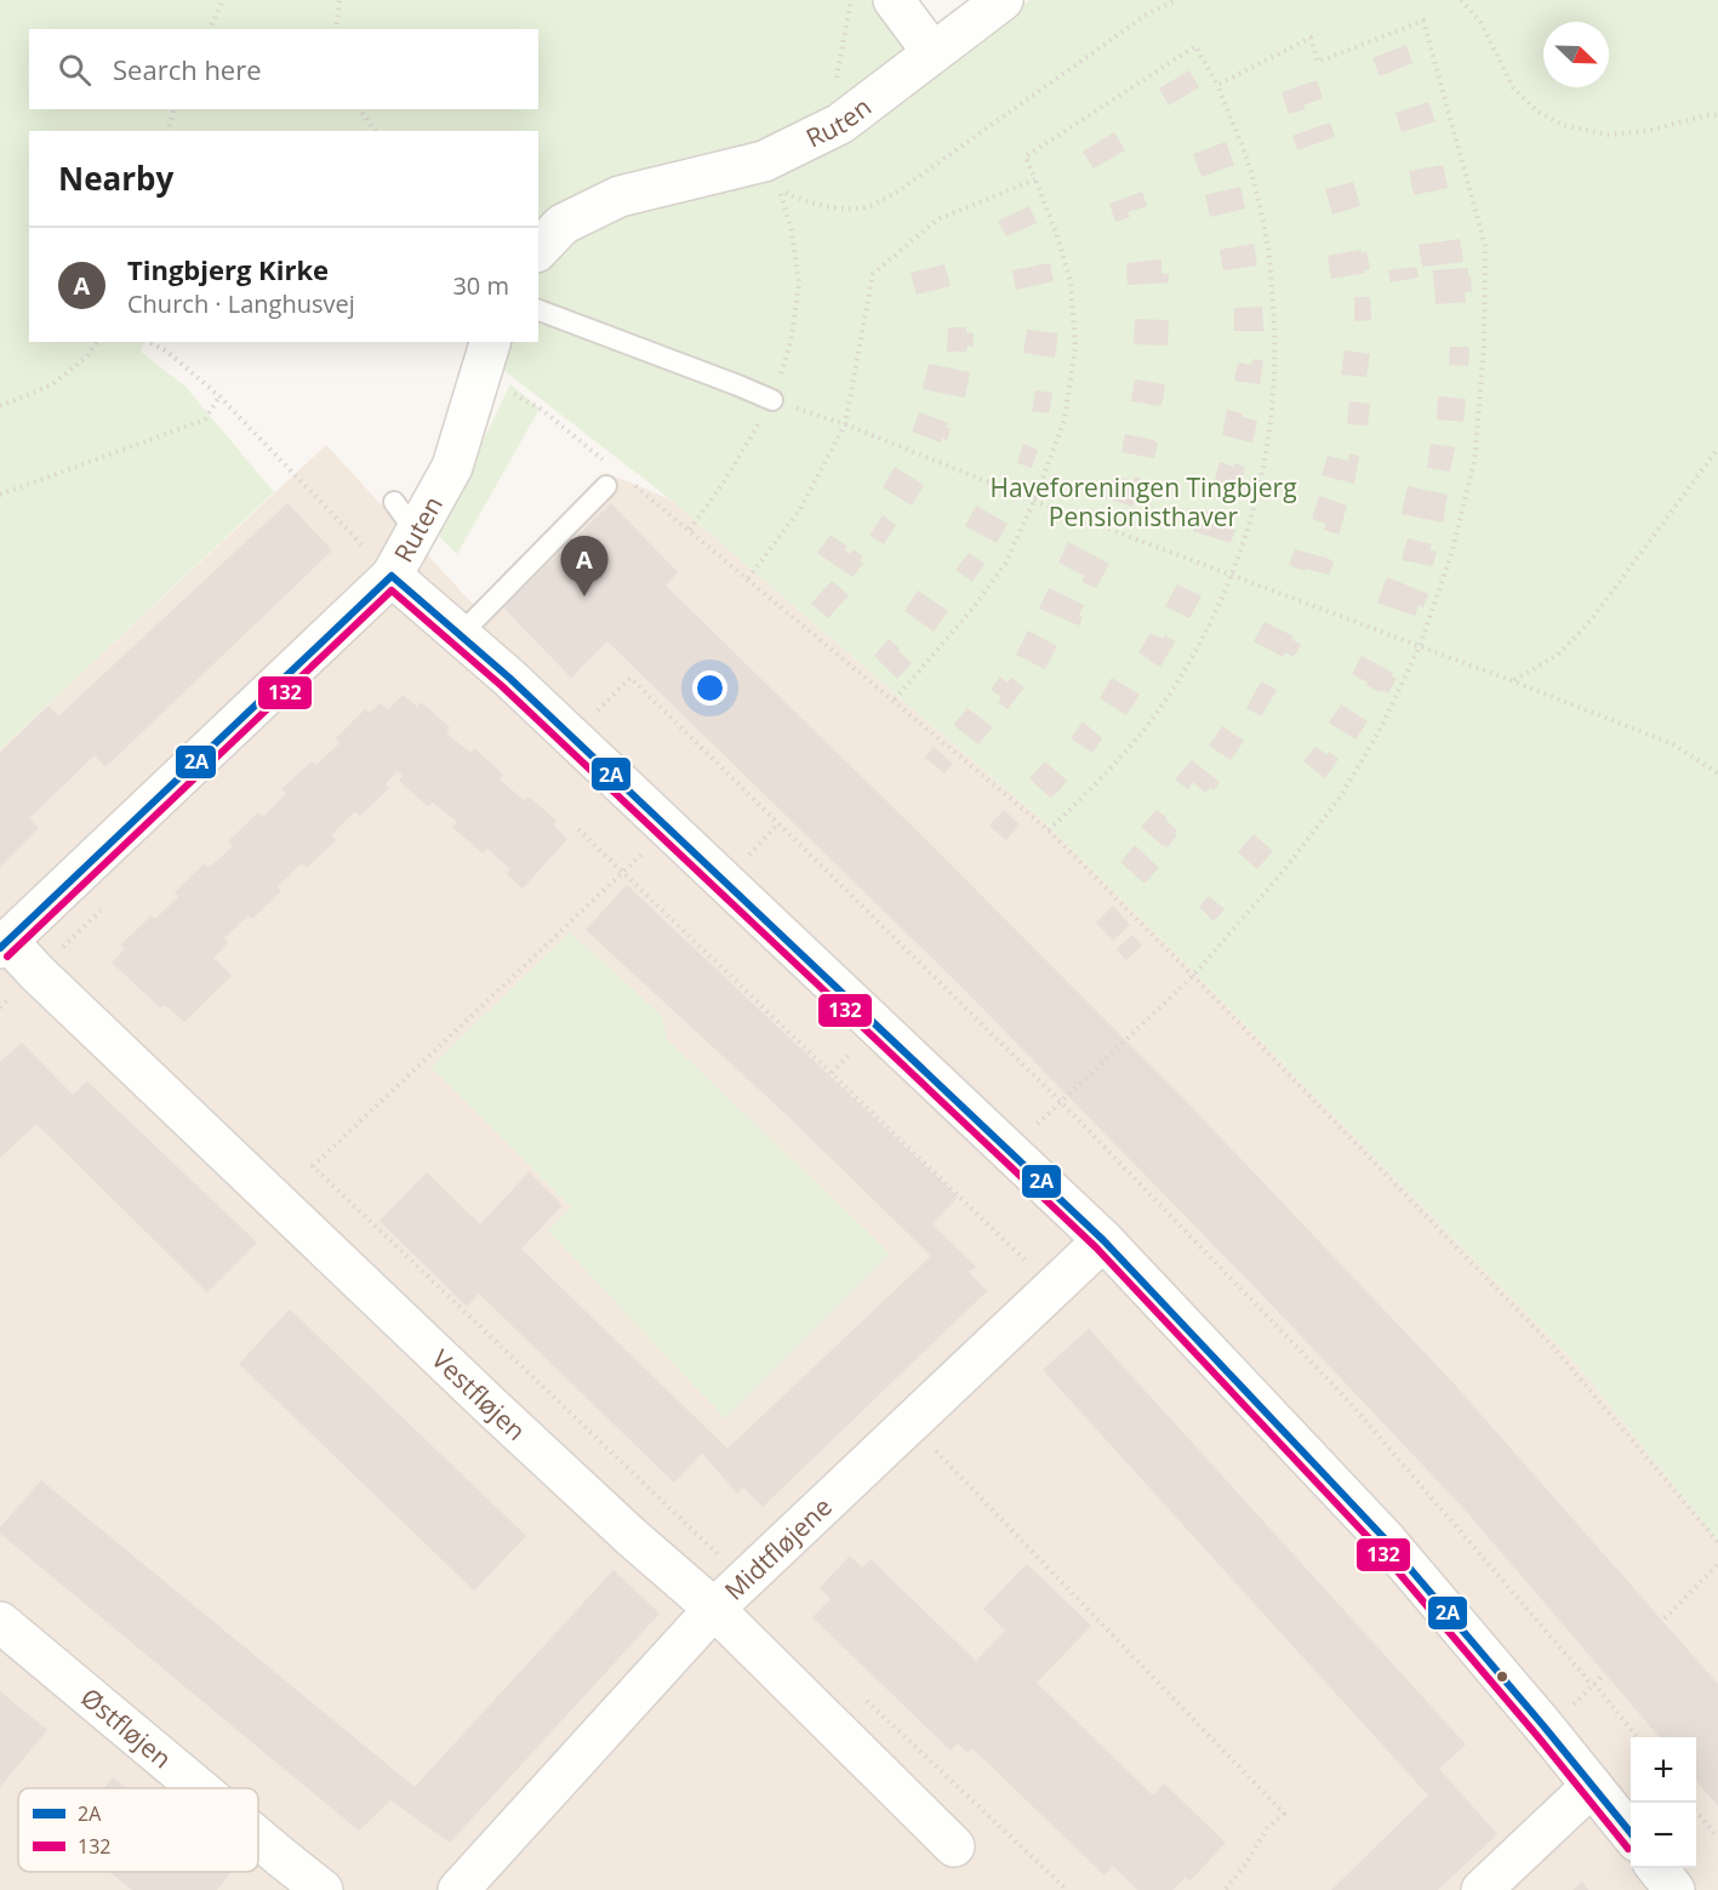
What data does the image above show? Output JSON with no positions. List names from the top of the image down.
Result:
{
  "streets": {
    "street": [
      "Ruten",
      "Vestfløjen",
      "Midtfløjene",
      "Østfløjen"
    ]
  },
  "crossings": [
    ["Ruten", "Vestfløjen"],
    ["Vestfløjen", "Midtfløjene"]
  ],
  "parks": ["Haveforeningen Tingbjerg Pensionisthaver"],
  "lines": ["transit line 2A", "transit line 132"],
  "legend": ["2A", "132"],
  "north": "bottom right",
  "page": {
    "search": "Search here",
    "heading": "Nearby",
    "list": [
      {
        "mark": "A",
        "name": "Tingbjerg Kirke",
        "note": "Church · Langhusvej",
        "value": "30 m"
      }
    ],
    "pins": "A",
    "map_buttons": ["+", "−"]
  }
}
